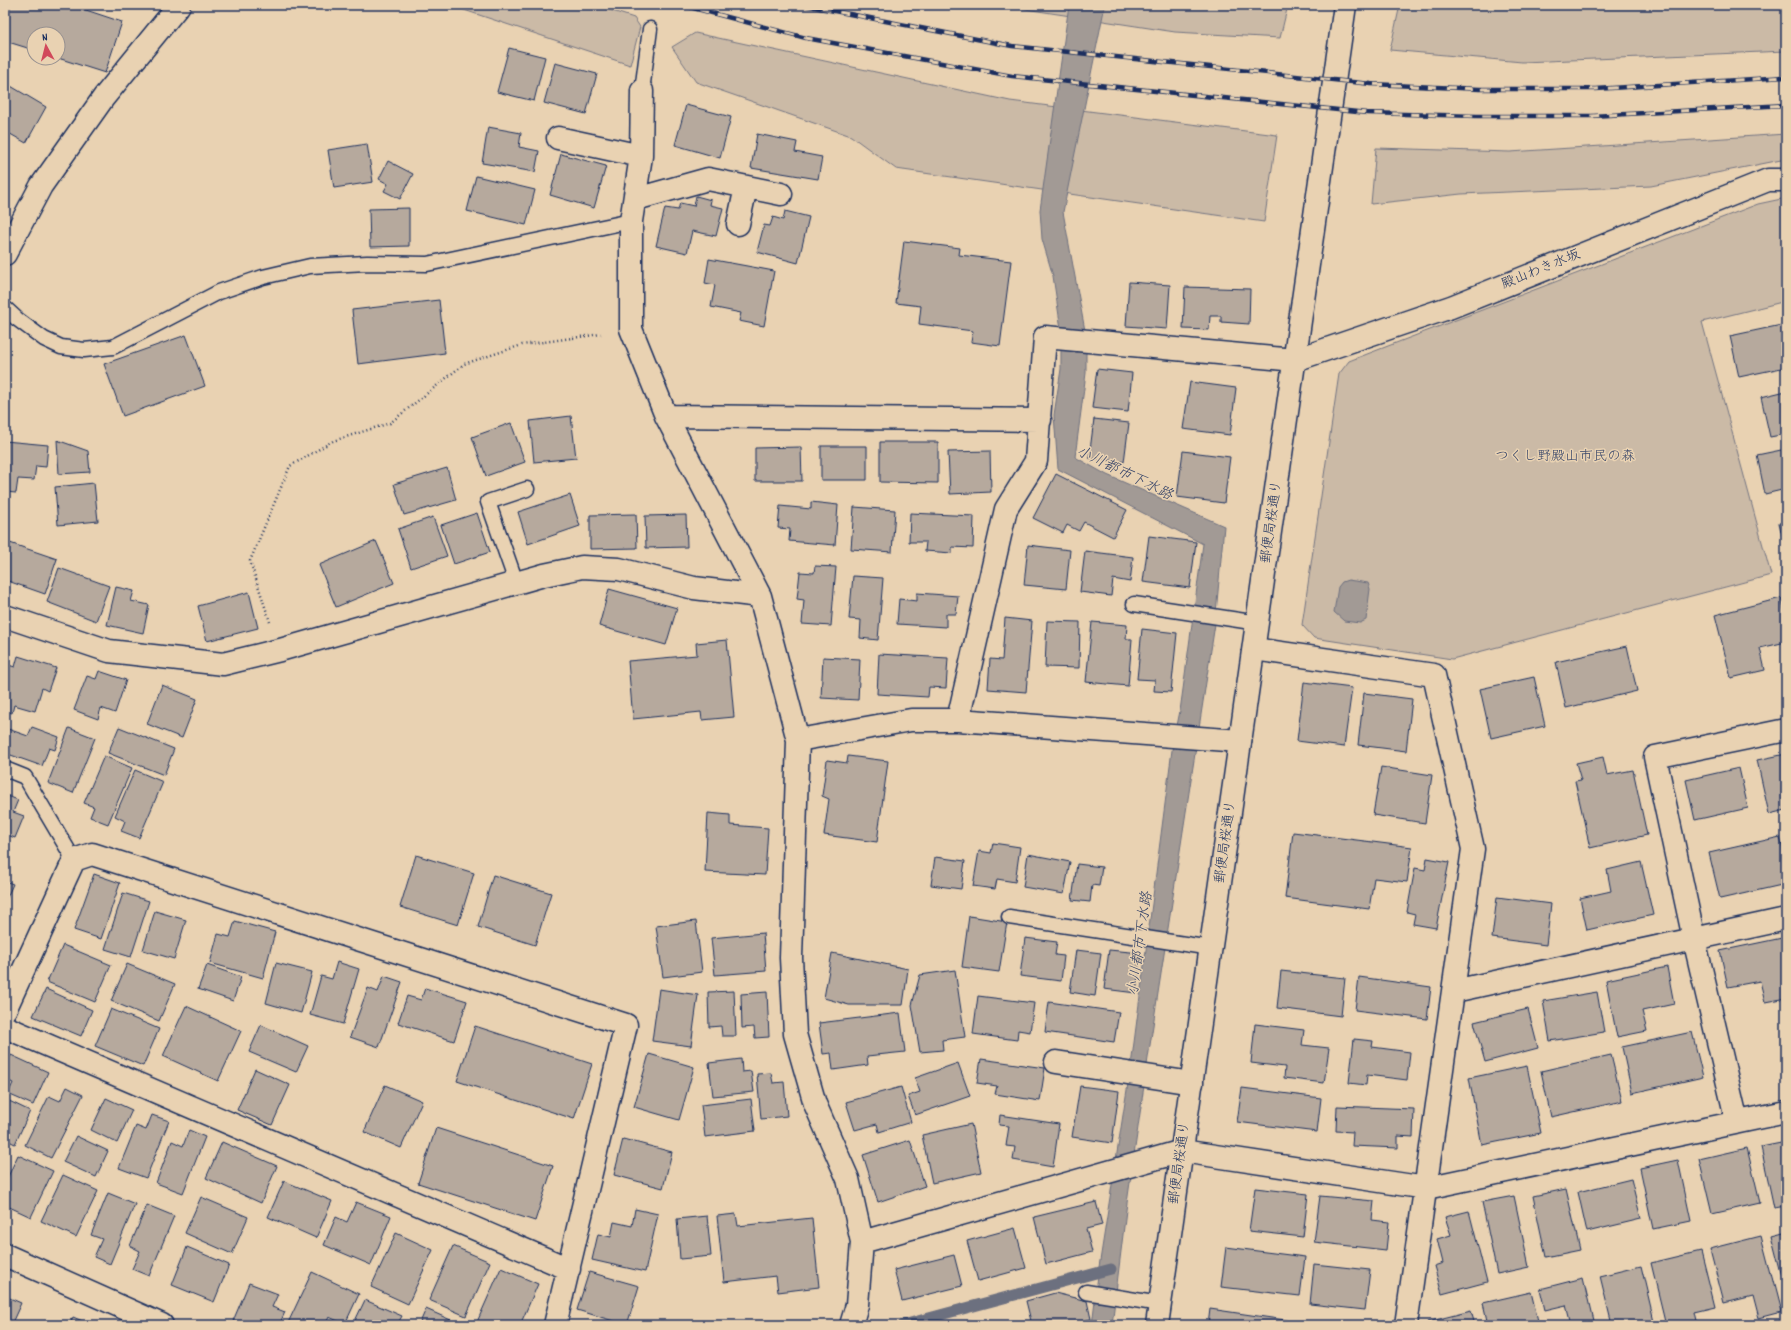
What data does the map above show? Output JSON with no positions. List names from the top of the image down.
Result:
{
  "streets": {
    "street": ["殿山わき水坂", "郵便局桜通り"]
  },
  "crossings": [
    ["殿山わき水坂", "郵便局桜通り"]
  ],
  "water": ["小川都市下水路"],
  "parks": ["つくし野殿山市民の森"],
  "north": "top"
}
